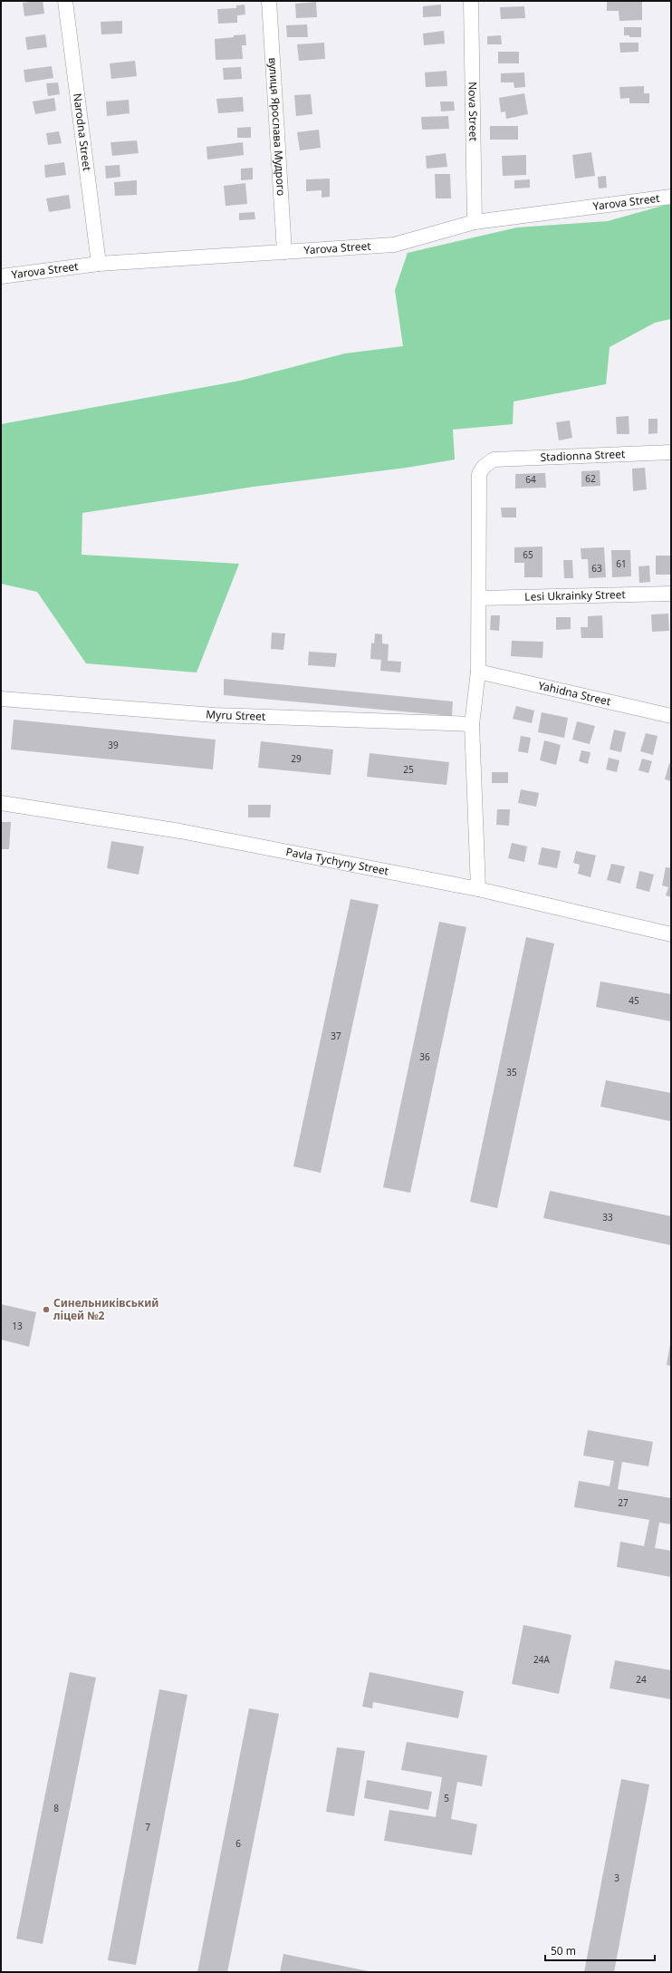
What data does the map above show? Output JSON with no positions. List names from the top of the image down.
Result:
{
  "streets": {
    "street": [
      "Nova Street",
      "вулиця Ярослава Мудрого",
      "Narodna Street",
      "Yarova Street",
      "Stadionna Street",
      "Lesi Ukrainky Street",
      "Yahidna Street",
      "Myru Street",
      "Pavla Tychyny Street"
    ]
  },
  "crossings": [
    ["Nova Street", "Yarova Street"],
    ["вулиця Ярослава Мудрого", "Yarova Street"],
    ["Narodna Street", "Yarova Street"],
    ["Stadionna Street", "Lesi Ukrainky Street"]
  ],
  "places": ["Синельниківський ліцей №2"],
  "house_numbers": [
    "62",
    "64",
    "65",
    "61",
    "63",
    "39",
    "29",
    "25",
    "45",
    "37",
    "36",
    "35",
    "33",
    "13",
    "27",
    "24А",
    "24",
    "5",
    "8",
    "7",
    "6",
    "3"
  ],
  "scale_bar": "50 m"
}
